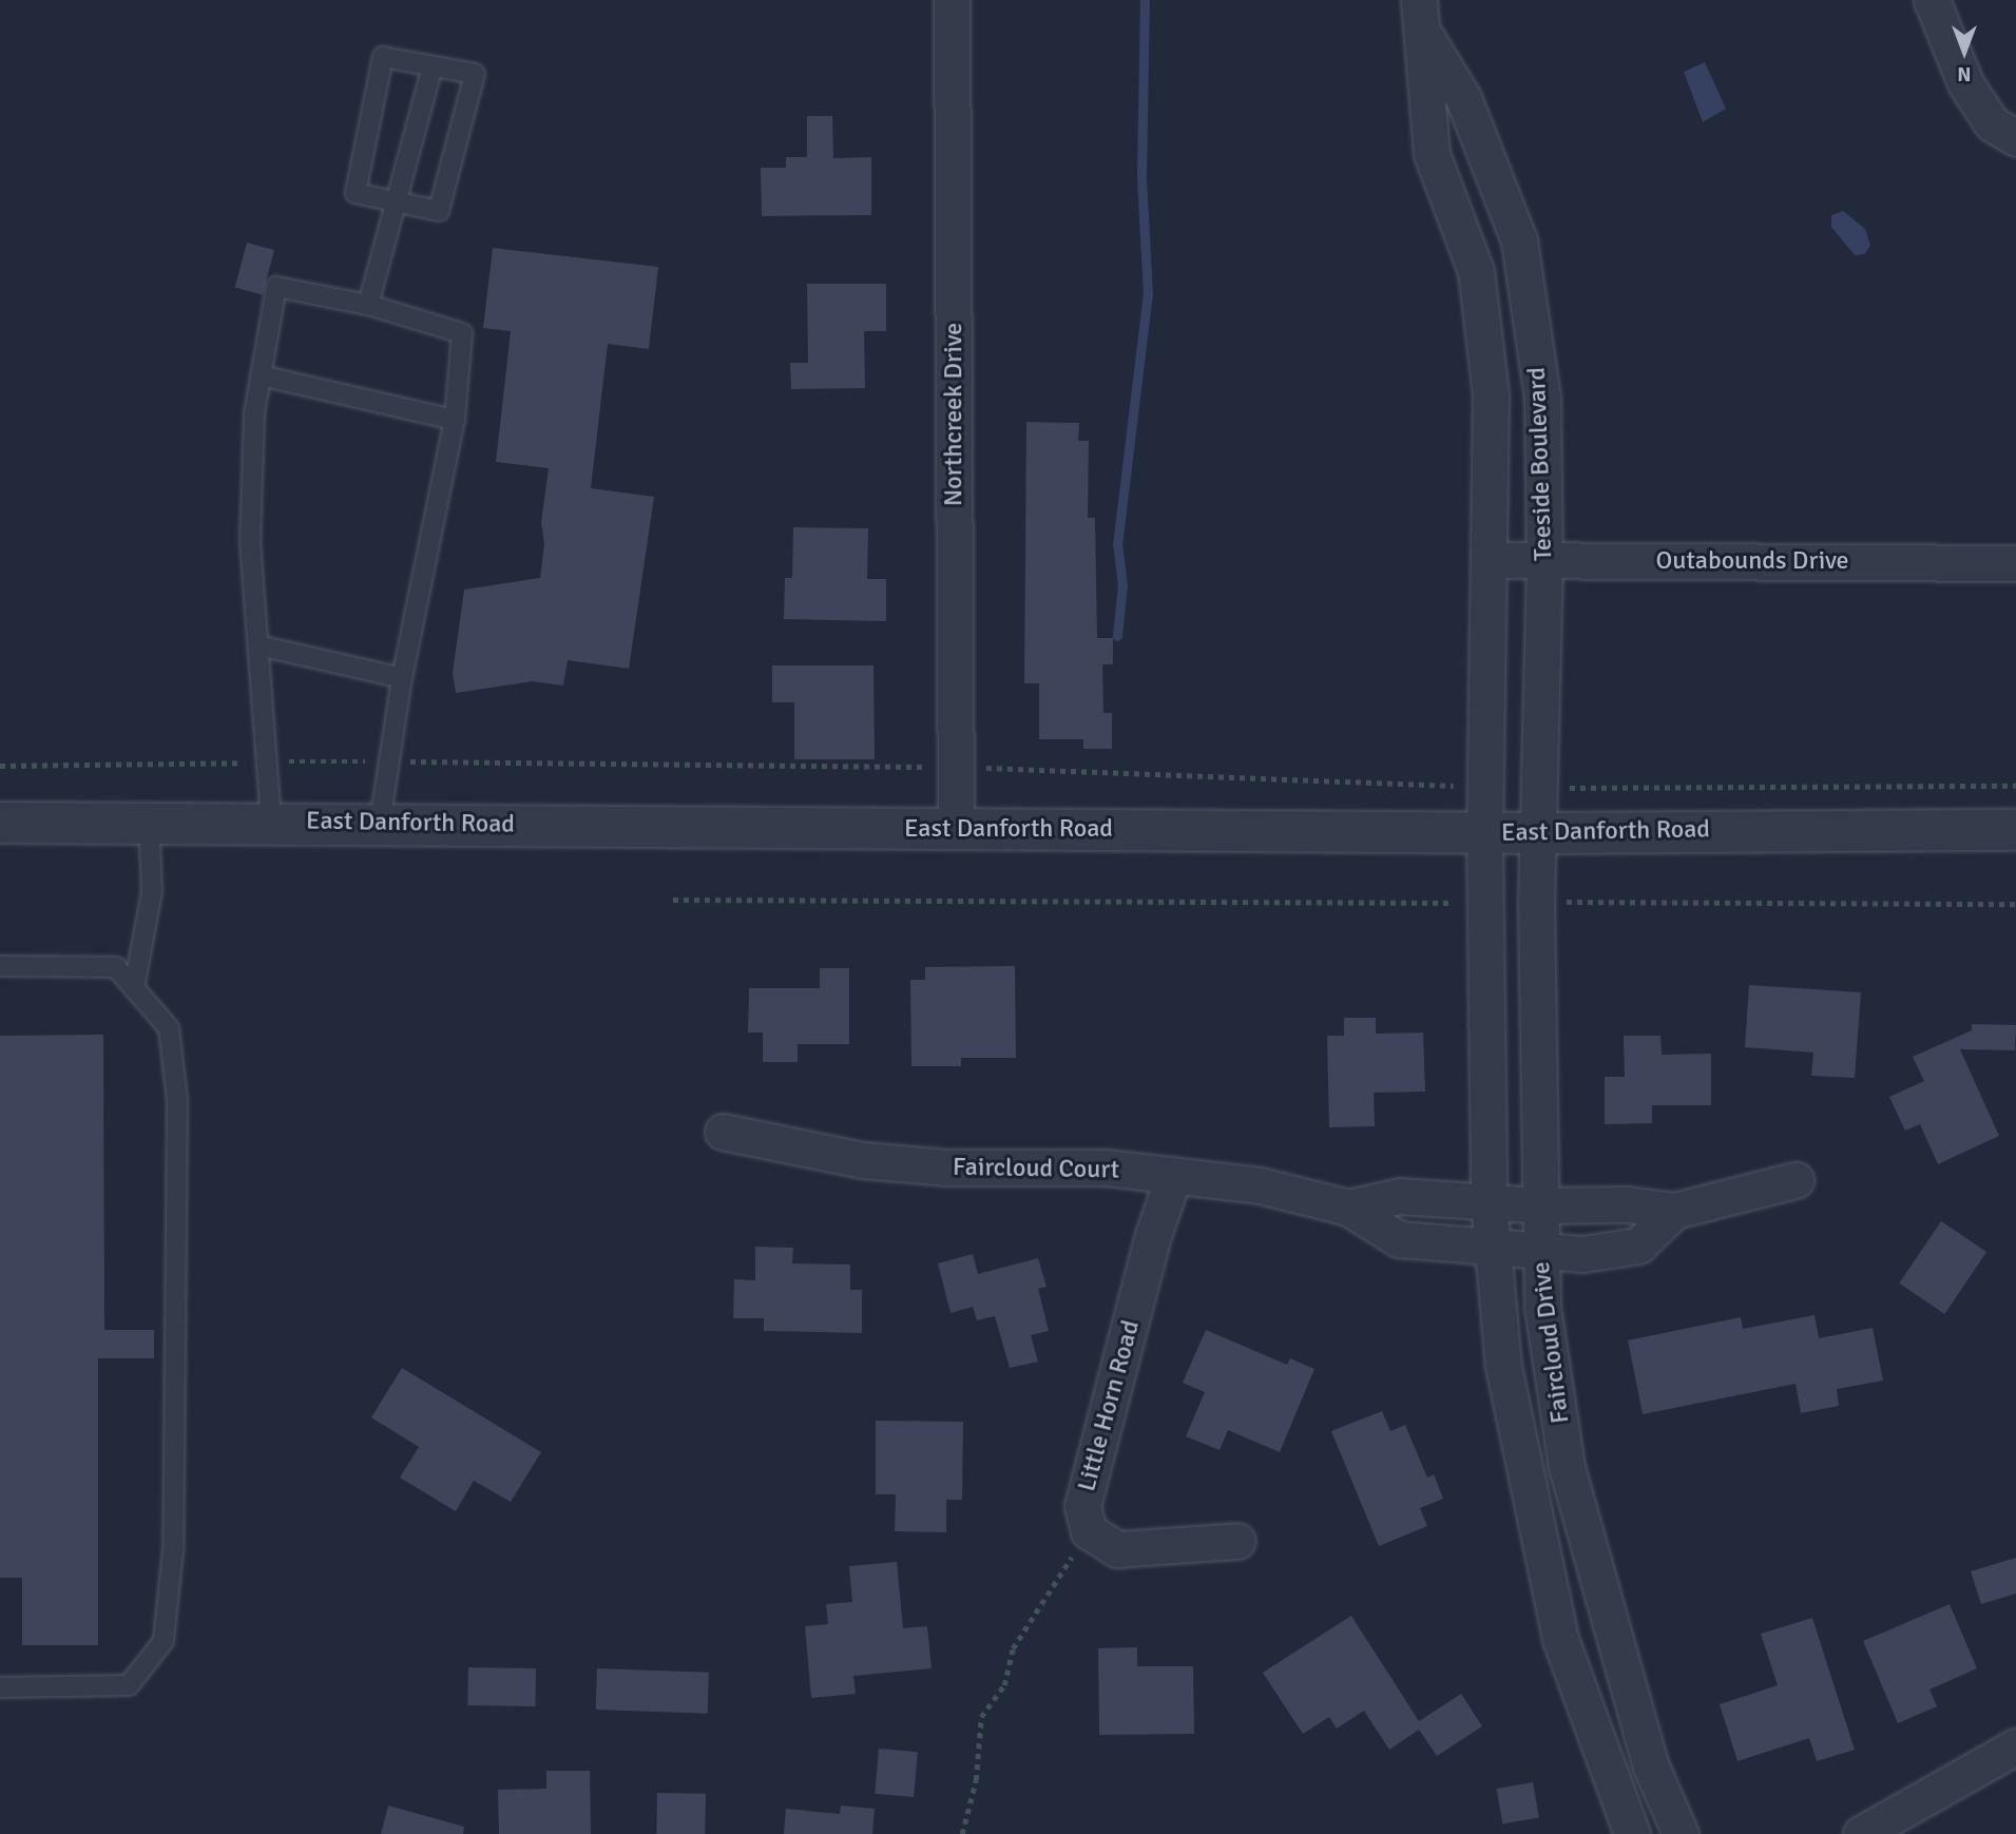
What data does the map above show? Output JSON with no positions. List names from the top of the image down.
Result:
{
  "streets": {
    "street": [
      "Northcreek Drive",
      "Teeside Boulevard",
      "Outabounds Drive",
      "East Danforth Road",
      "Faircloud Court",
      "Faircloud Drive",
      "Little Horn Road"
    ]
  },
  "crossings": [
    ["Northcreek Drive", "East Danforth Road"],
    ["Teeside Boulevard", "Outabounds Drive"],
    ["Teeside Boulevard", "East Danforth Road"],
    ["Teeside Boulevard", "Faircloud Drive"],
    ["East Danforth Road", "Faircloud Drive"],
    ["Faircloud Court", "Faircloud Drive"],
    ["Faircloud Court", "Little Horn Road"]
  ],
  "north": "bottom"
}
